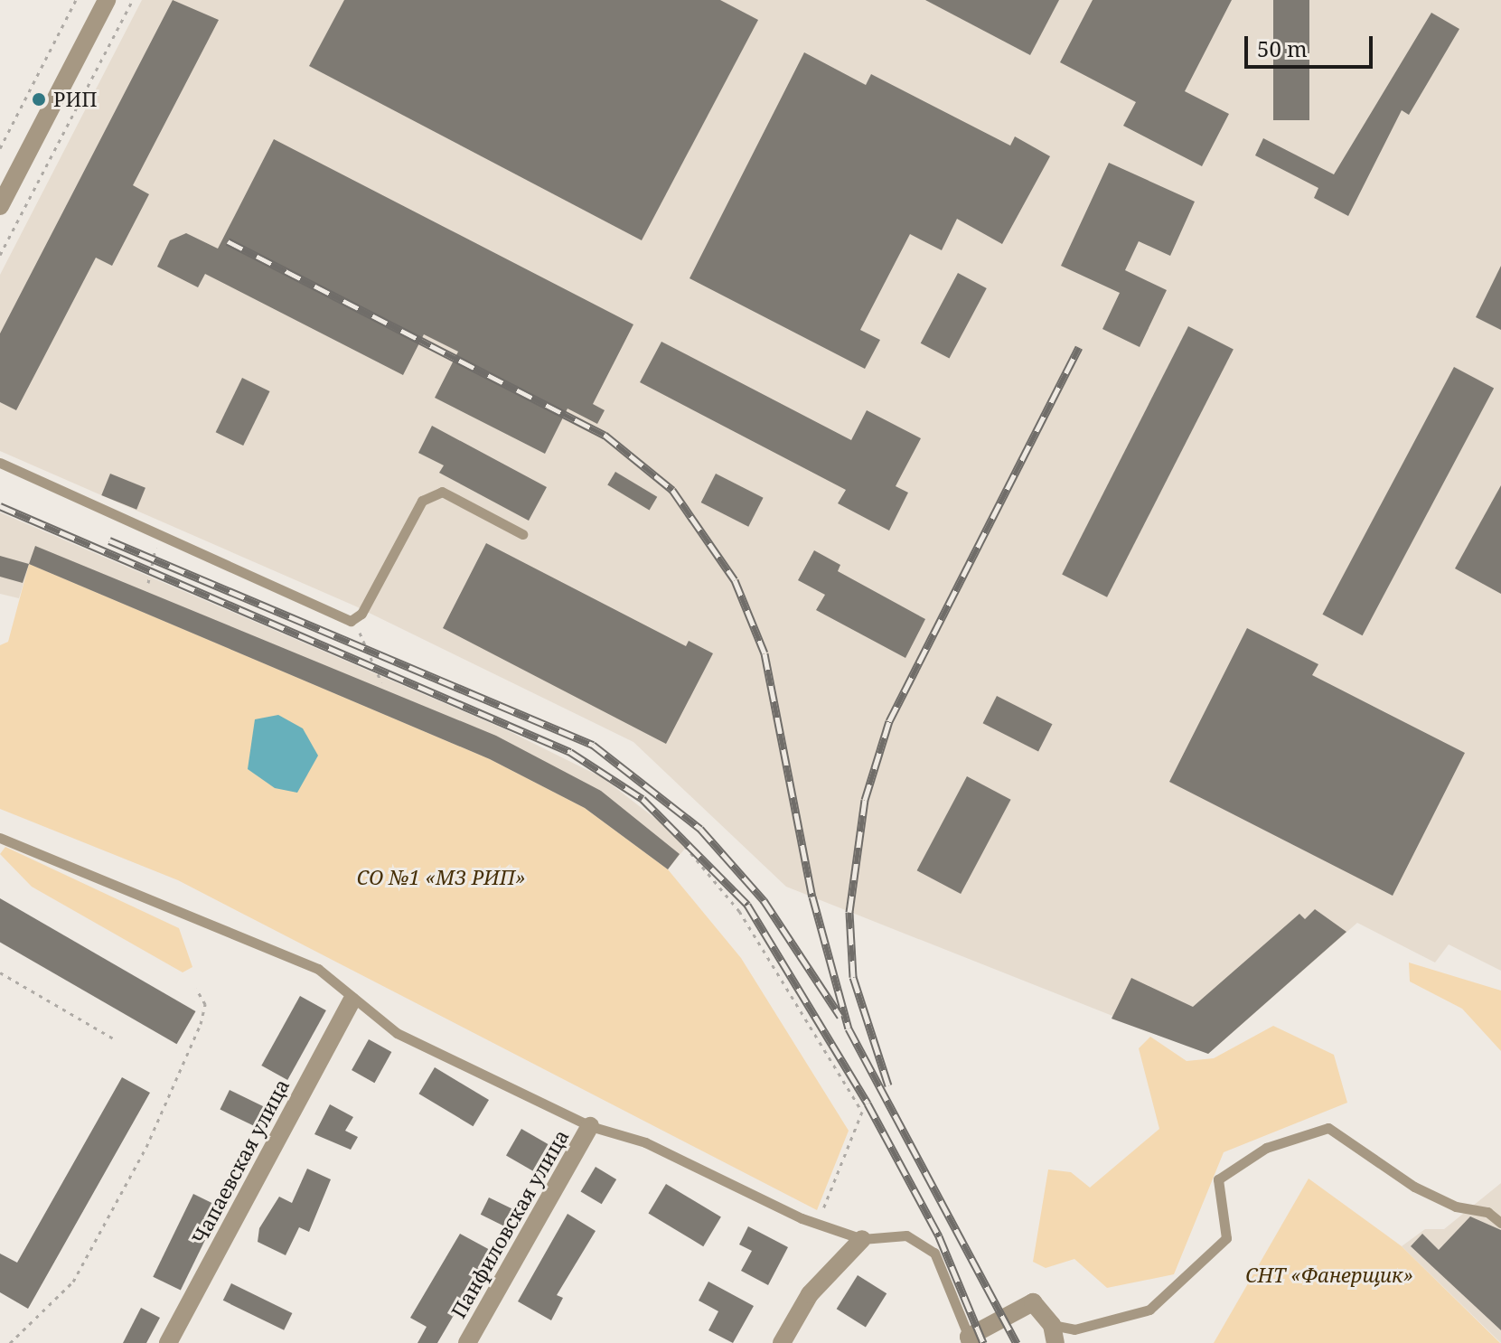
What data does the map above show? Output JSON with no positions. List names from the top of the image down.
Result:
{
  "streets": {
    "street": ["Чапаевская улица", "Панфиловская улица"]
  },
  "parks": ["СО №1 «МЗ РИП»", "СНТ «Фанерщик»"],
  "places": ["РИП"],
  "scale_bar": "50 m"
}
